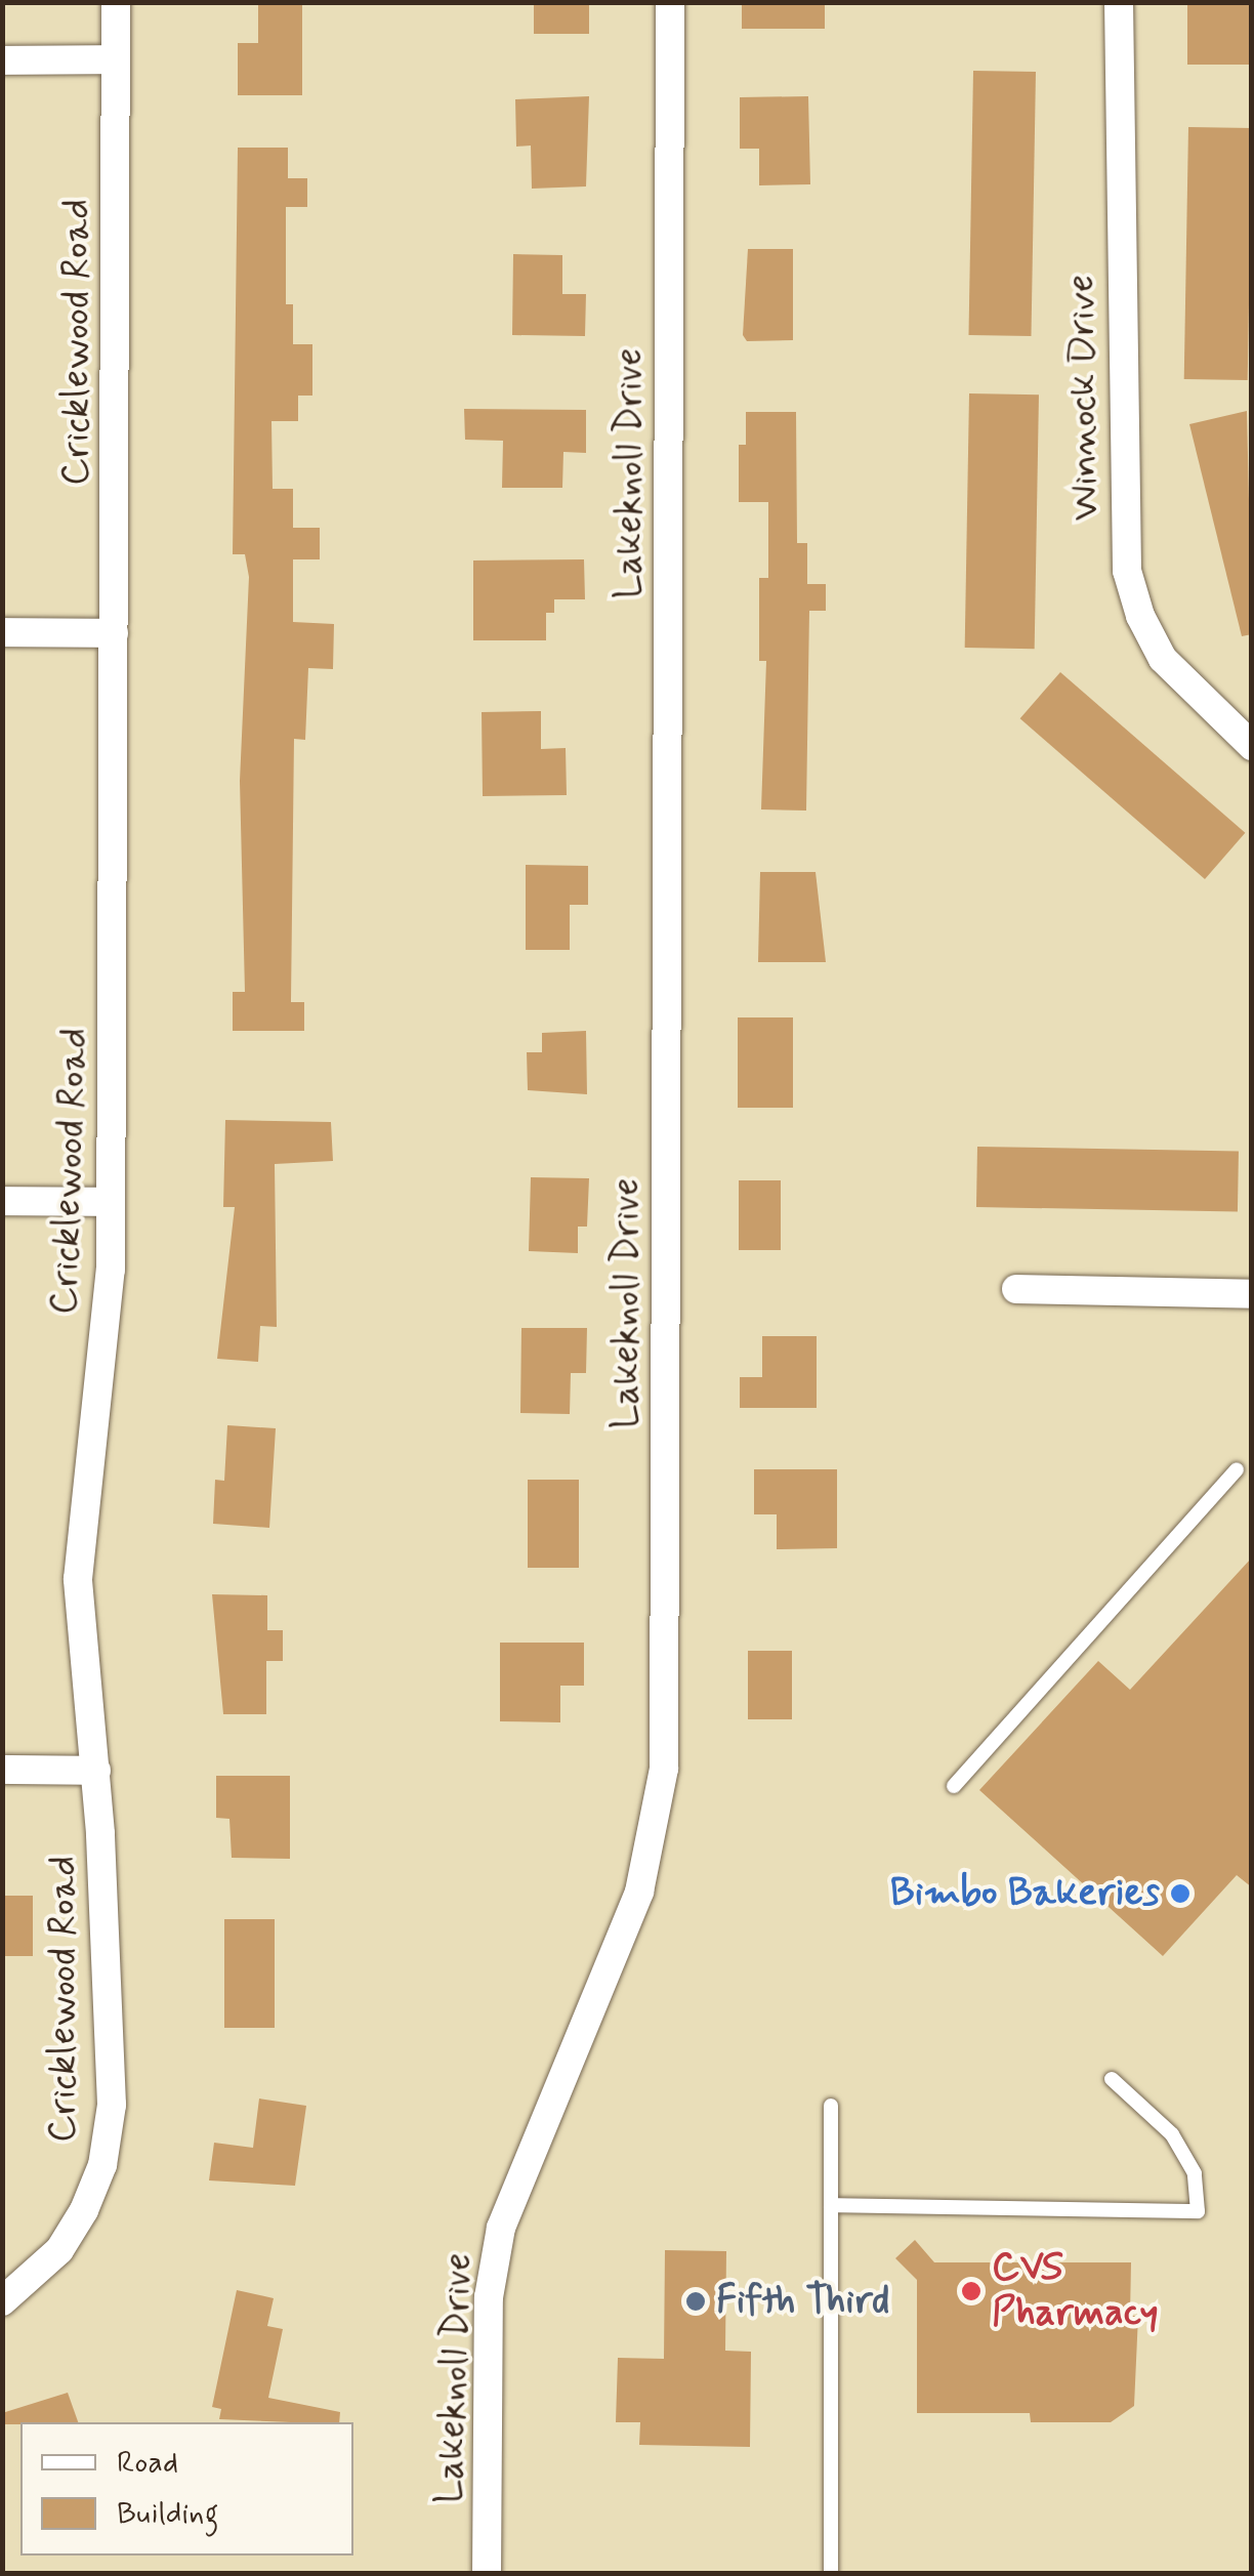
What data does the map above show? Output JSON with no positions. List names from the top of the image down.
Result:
{
  "streets": {
    "street": ["Cricklewood Road", "Winnock Drive", "Lakeknoll Drive"]
  },
  "places": ["Bimbo Bakeries", "CVS Pharmacy", "Fifth Third"],
  "legend": ["Road", "Building"]
}
